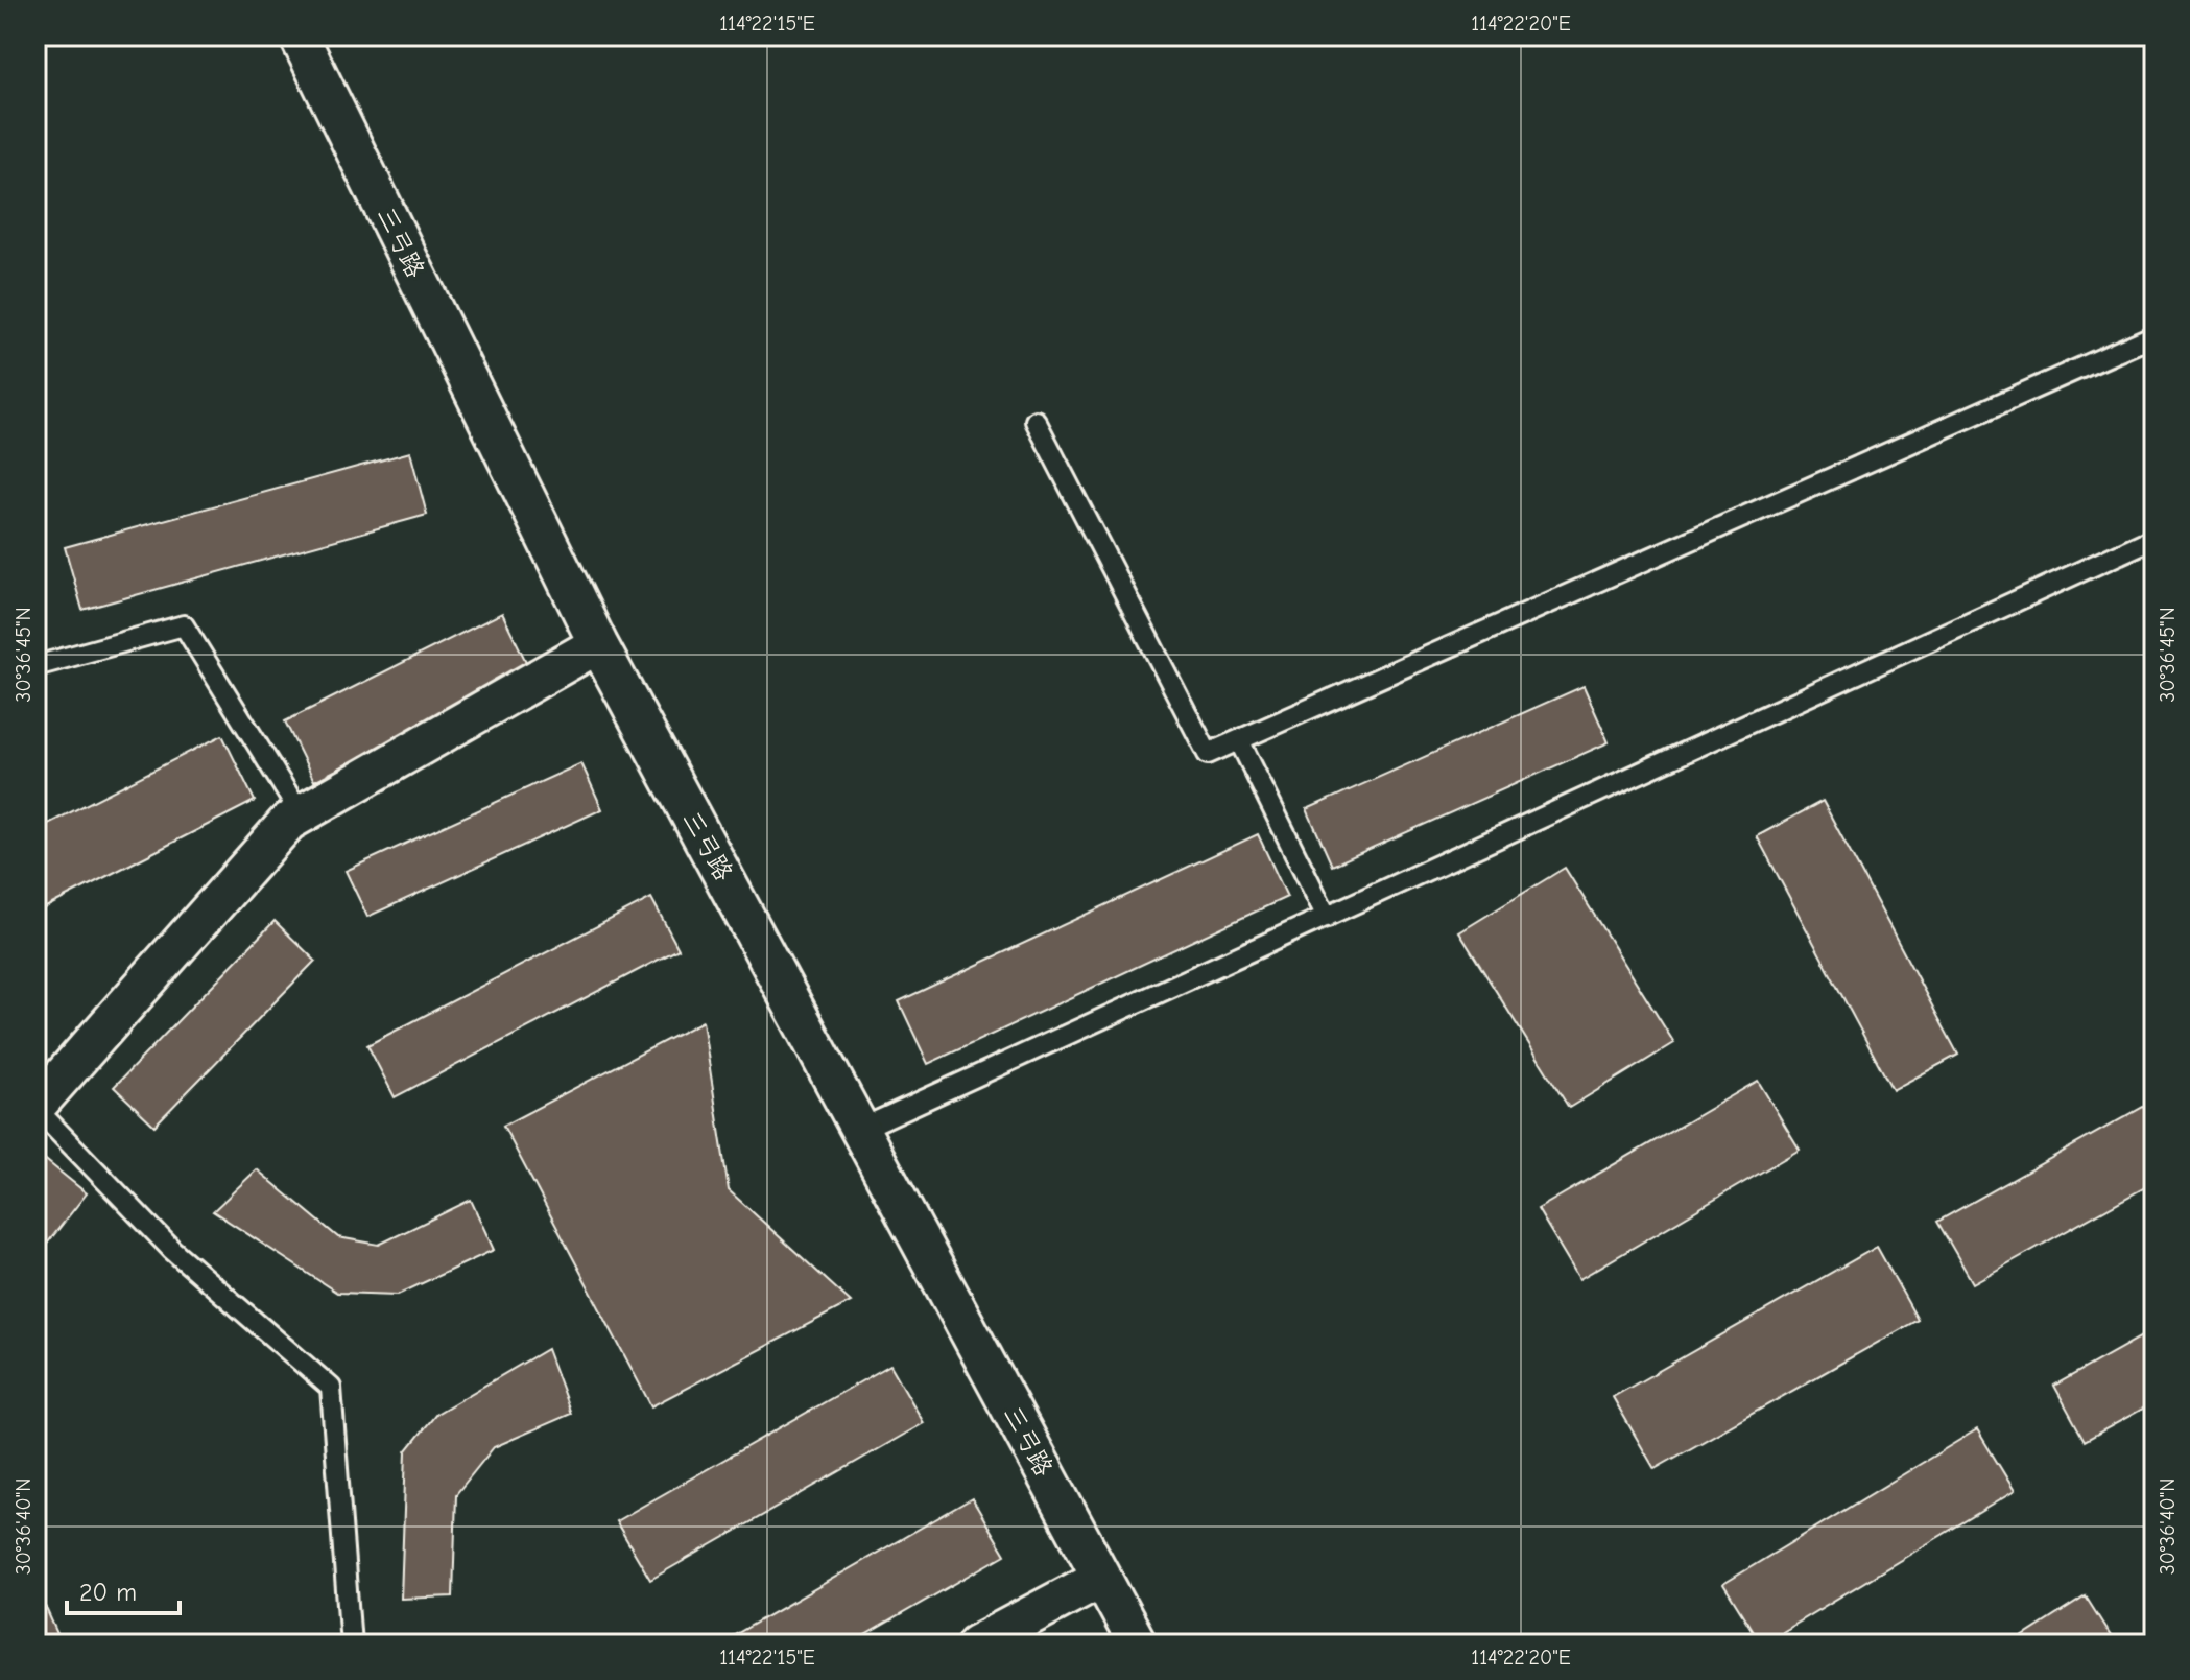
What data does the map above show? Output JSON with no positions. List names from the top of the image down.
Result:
{
  "streets": {
    "street": ["三弓路"]
  },
  "scale_bar": "20 m",
  "coordinates": [
    "114°22'15\"E",
    "114°22'20\"E",
    "30°36'45\"N",
    "30°36'40\"N"
  ]
}
